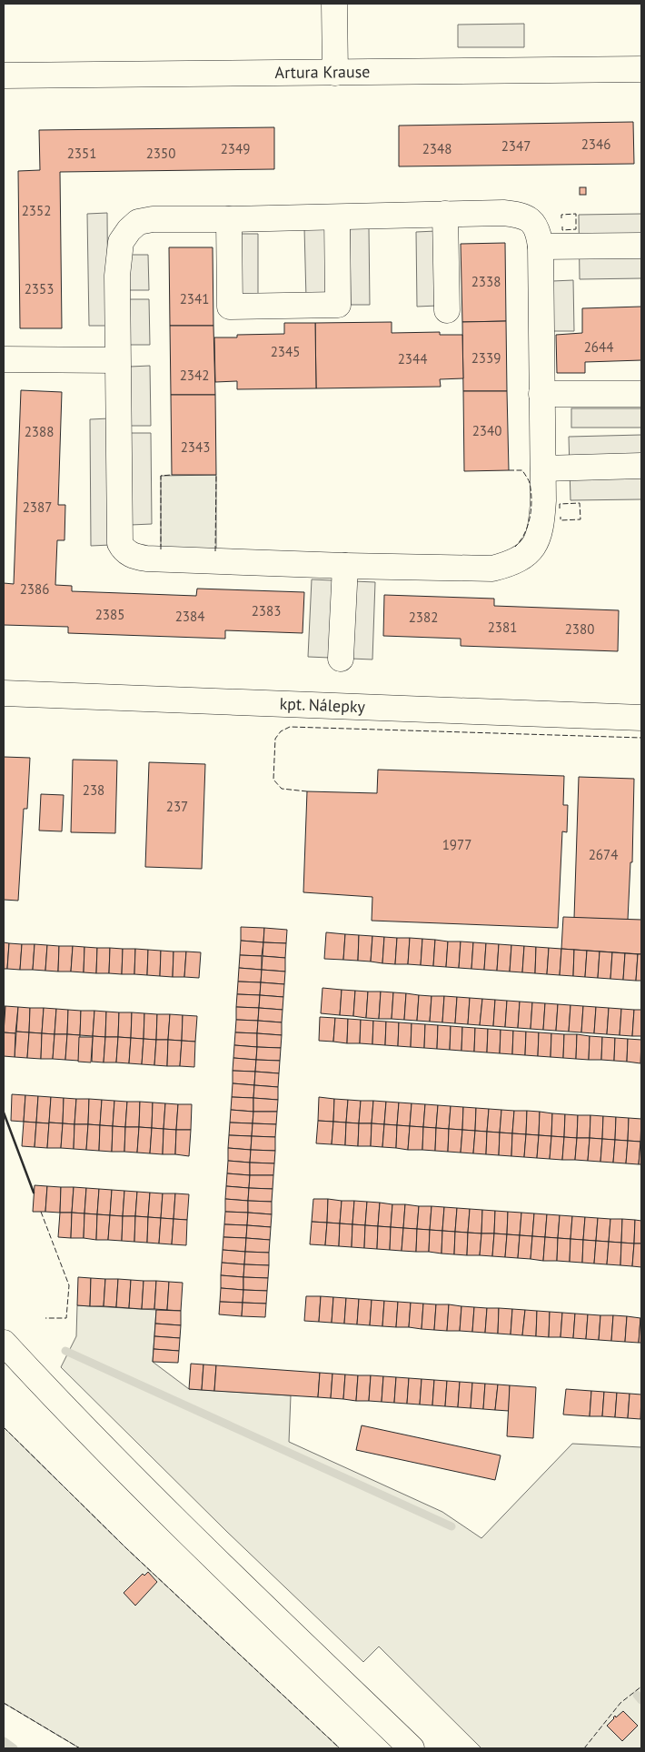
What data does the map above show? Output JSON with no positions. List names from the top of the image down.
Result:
{
  "streets": {
    "street": ["Artura Krause", "kpt. Nálepky"]
  },
  "house_numbers": [
    "2346",
    "2347",
    "2349",
    "2348",
    "2351",
    "2350",
    "2352",
    "2338",
    "2353",
    "2341",
    "2644",
    "2345",
    "2339",
    "2344",
    "2342",
    "2340",
    "2388",
    "2343",
    "2387",
    "2386",
    "2383",
    "2385",
    "2384",
    "2382",
    "2381",
    "2380",
    "238",
    "237",
    "1977",
    "2674"
  ]
}
